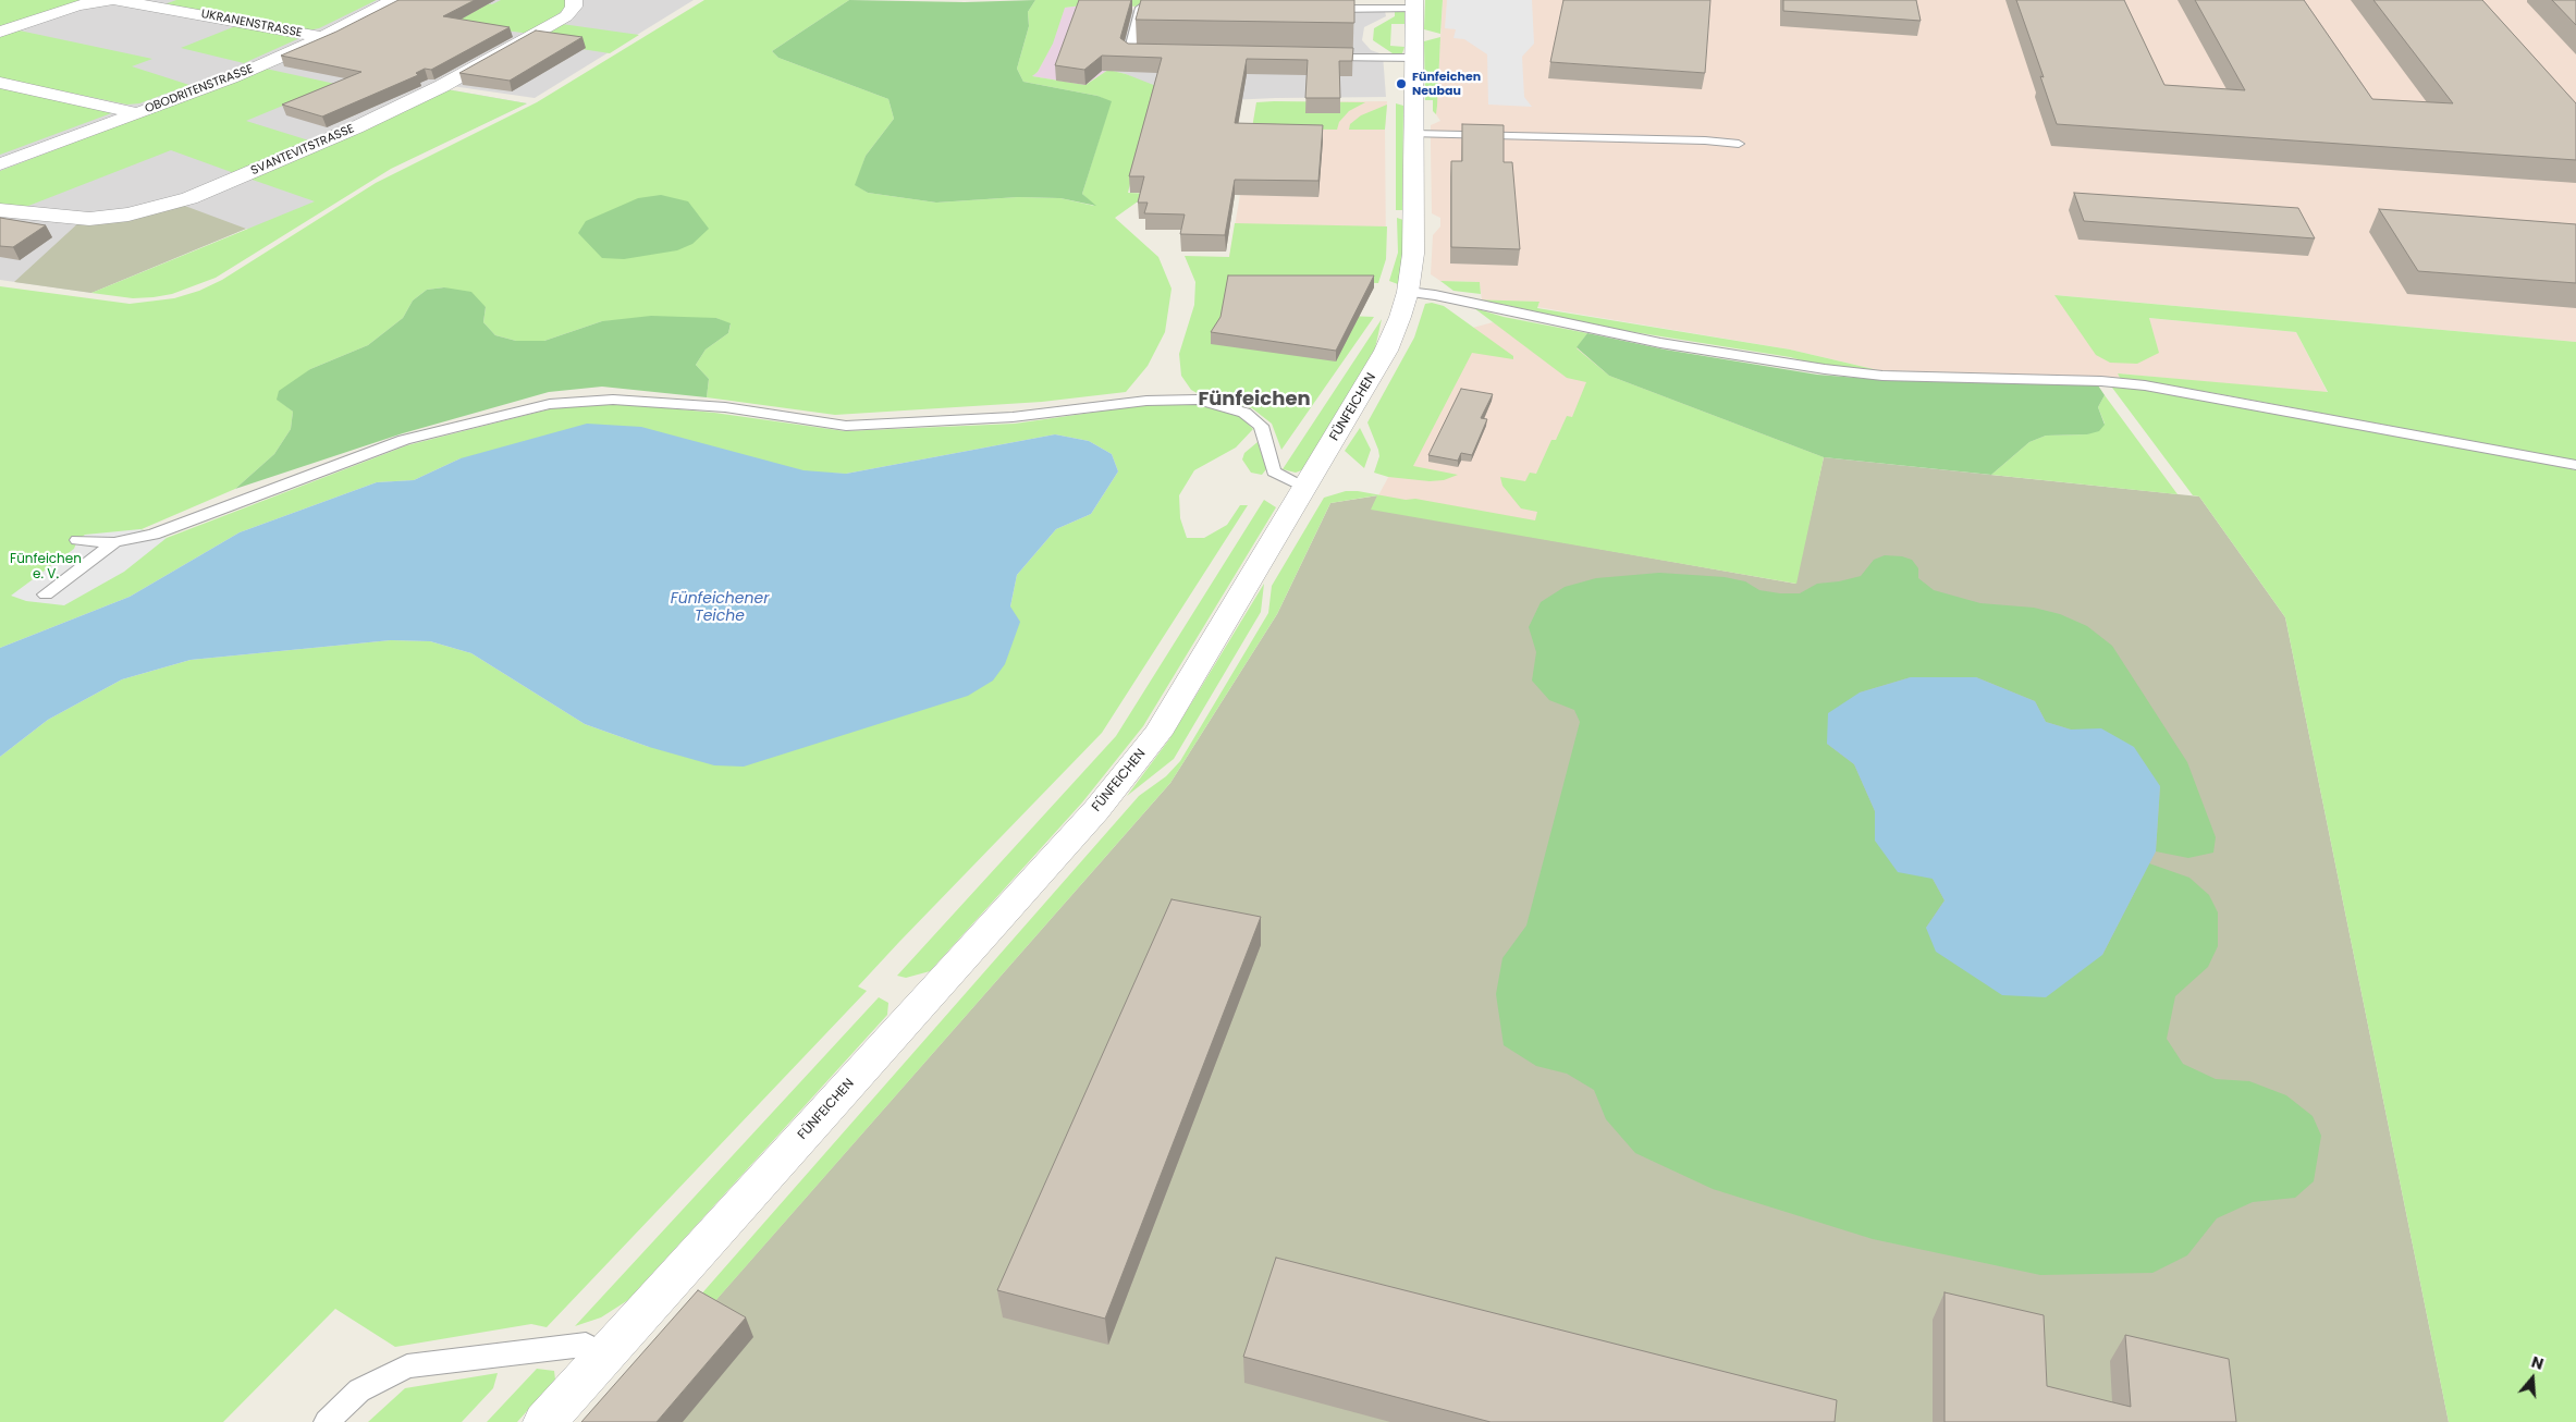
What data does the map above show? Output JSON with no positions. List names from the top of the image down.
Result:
{
  "streets": {
    "street": [
      "UKRANENSTRASSE",
      "OBODRITENSTRASSE",
      "SVANTEVITSTRASSE",
      "FÜNFEICHEN"
    ]
  },
  "crossings": [
    ["UKRANENSTRASSE", "OBODRITENSTRASSE"]
  ],
  "districts": ["Fünfeichen"],
  "water": ["Fünfeichener Teiche"],
  "parks": ["Fünfeichen e. V."],
  "places": ["Fünfeichen Neubau"],
  "north": "top"
}
